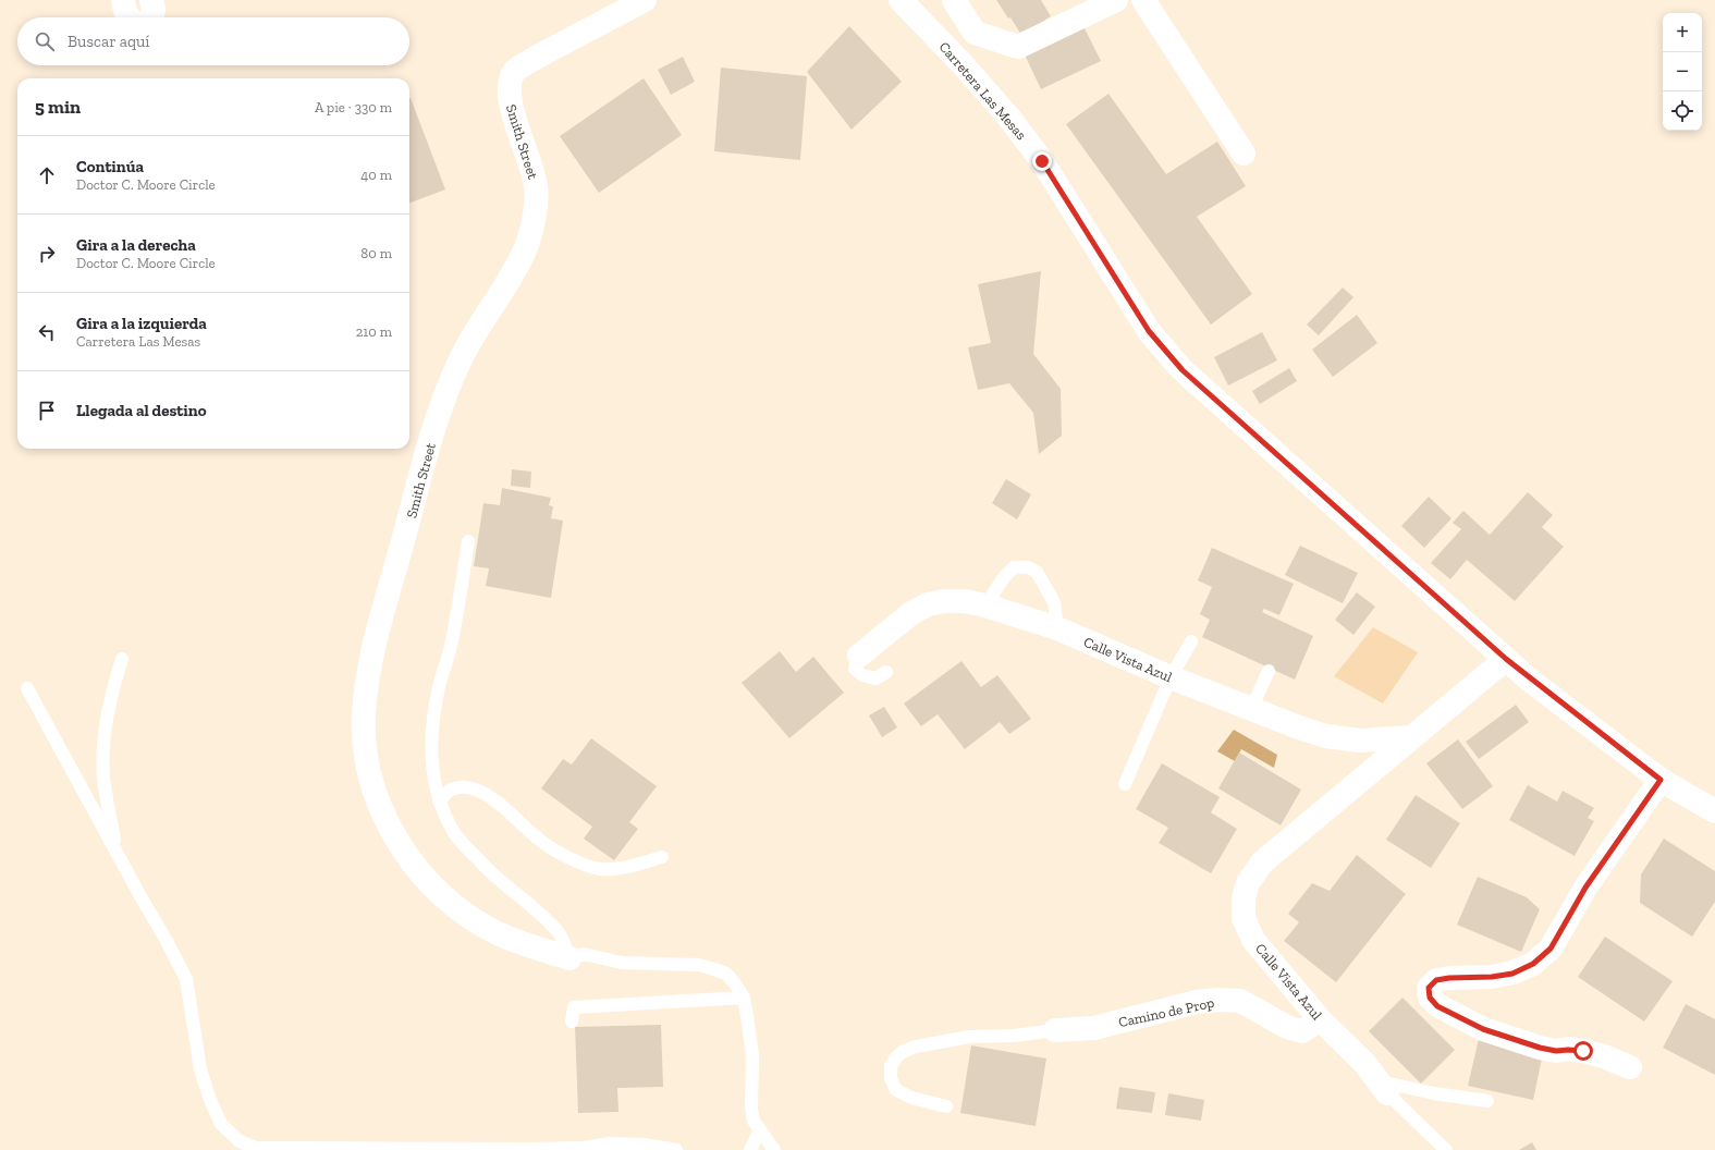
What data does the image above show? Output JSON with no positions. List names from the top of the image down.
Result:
{
  "streets": {
    "street": [
      "Carretera Las Mesas",
      "Smith Street",
      "Calle Vista Azul",
      "Camino de Prop"
    ]
  },
  "crossings": [
    ["Carretera Las Mesas", "Calle Vista Azul"],
    ["Calle Vista Azul", "Camino de Prop"]
  ],
  "page": {
    "map_buttons": ["+", "−"],
    "search": "Buscar aquí",
    "heading": ["5 min", "A pie · 330 m"],
    "list": [
      ["Continúa", "Doctor C. Moore Circle", "40 m"],
      ["Gira a la derecha", "Doctor C. Moore Circle", "80 m"],
      ["Gira a la izquierda", "Carretera Las Mesas", "210 m"],
      "Llegada al destino"
    ]
  }
}
